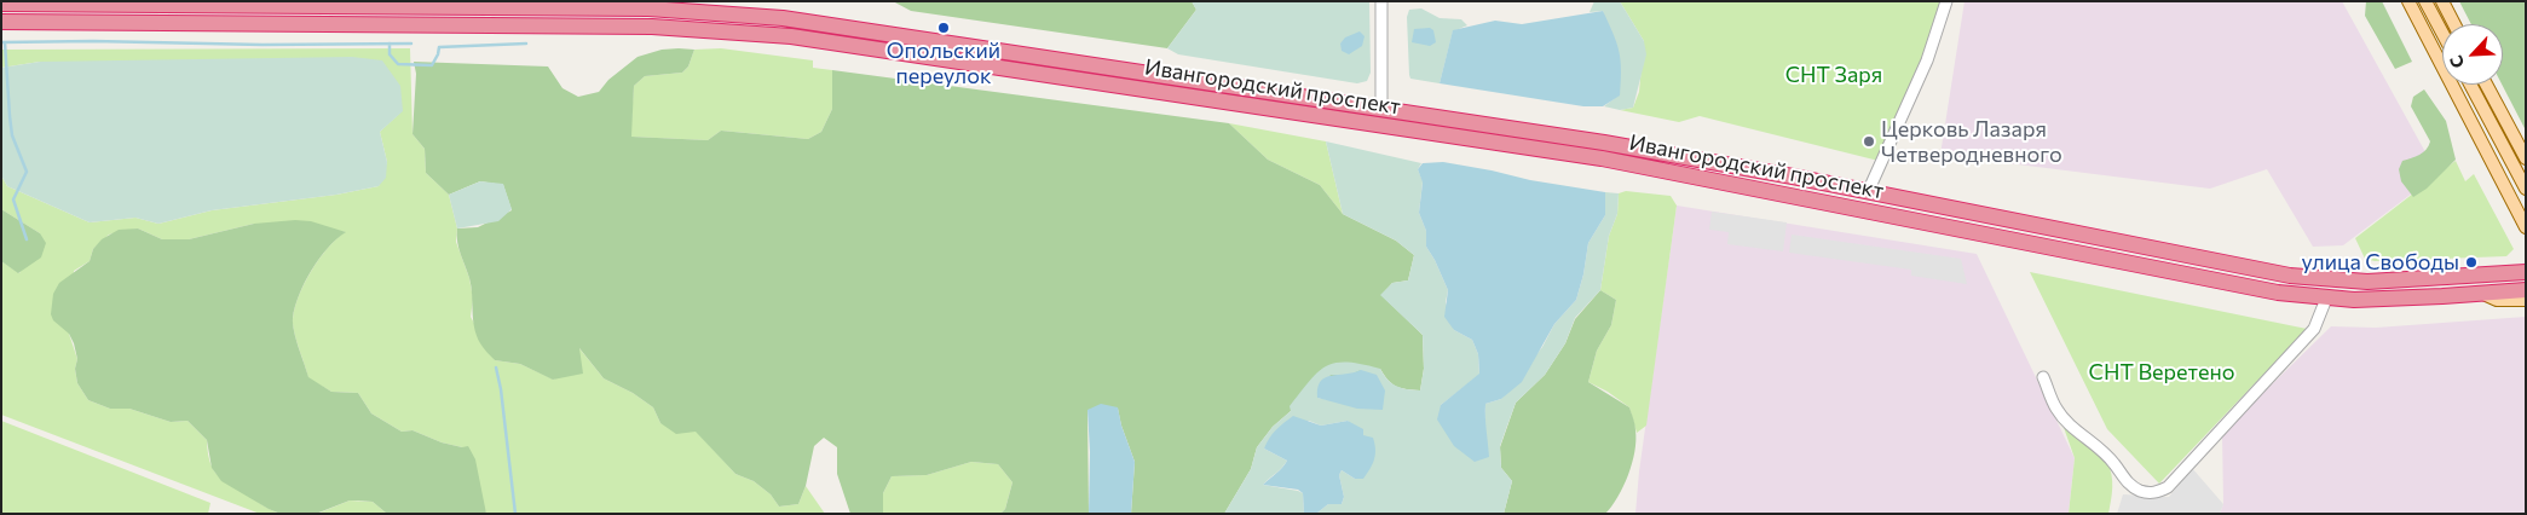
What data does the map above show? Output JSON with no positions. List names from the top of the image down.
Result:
{
  "streets": {
    "highway": ["Ивангородский проспект"]
  },
  "parks": ["СНТ Заря", "СНТ Веретено"],
  "places": ["Опольский переулок", "Церковь Лазаря Четверодневного", "улица Свободы"],
  "north": "bottom left"
}
